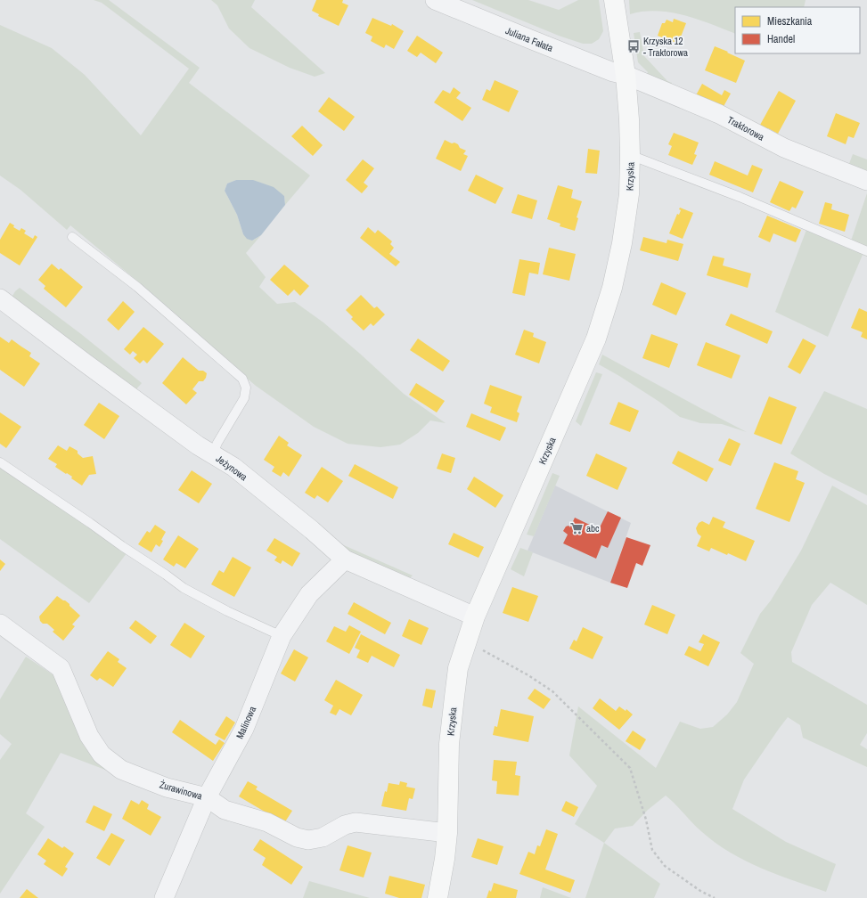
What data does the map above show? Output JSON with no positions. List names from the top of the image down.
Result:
{
  "streets": {
    "street": [
      "Juliana Fałata",
      "Traktorowa",
      "Krzyska",
      "Jeżynowa",
      "Malinowa",
      "Żurawinowa"
    ]
  },
  "crossings": [
    ["Juliana Fałata", "Traktorowa"],
    ["Juliana Fałata", "Krzyska"],
    ["Traktorowa", "Krzyska"],
    ["Krzyska", "Jeżynowa"],
    ["Krzyska", "Żurawinowa"],
    ["Jeżynowa", "Malinowa"],
    ["Malinowa", "Żurawinowa"]
  ],
  "places": {
    "bus stop": ["Krzyska 12 - Traktorowa"],
    "supermarket": ["abc"]
  },
  "legend": ["Mieszkania", "Handel"]
}
